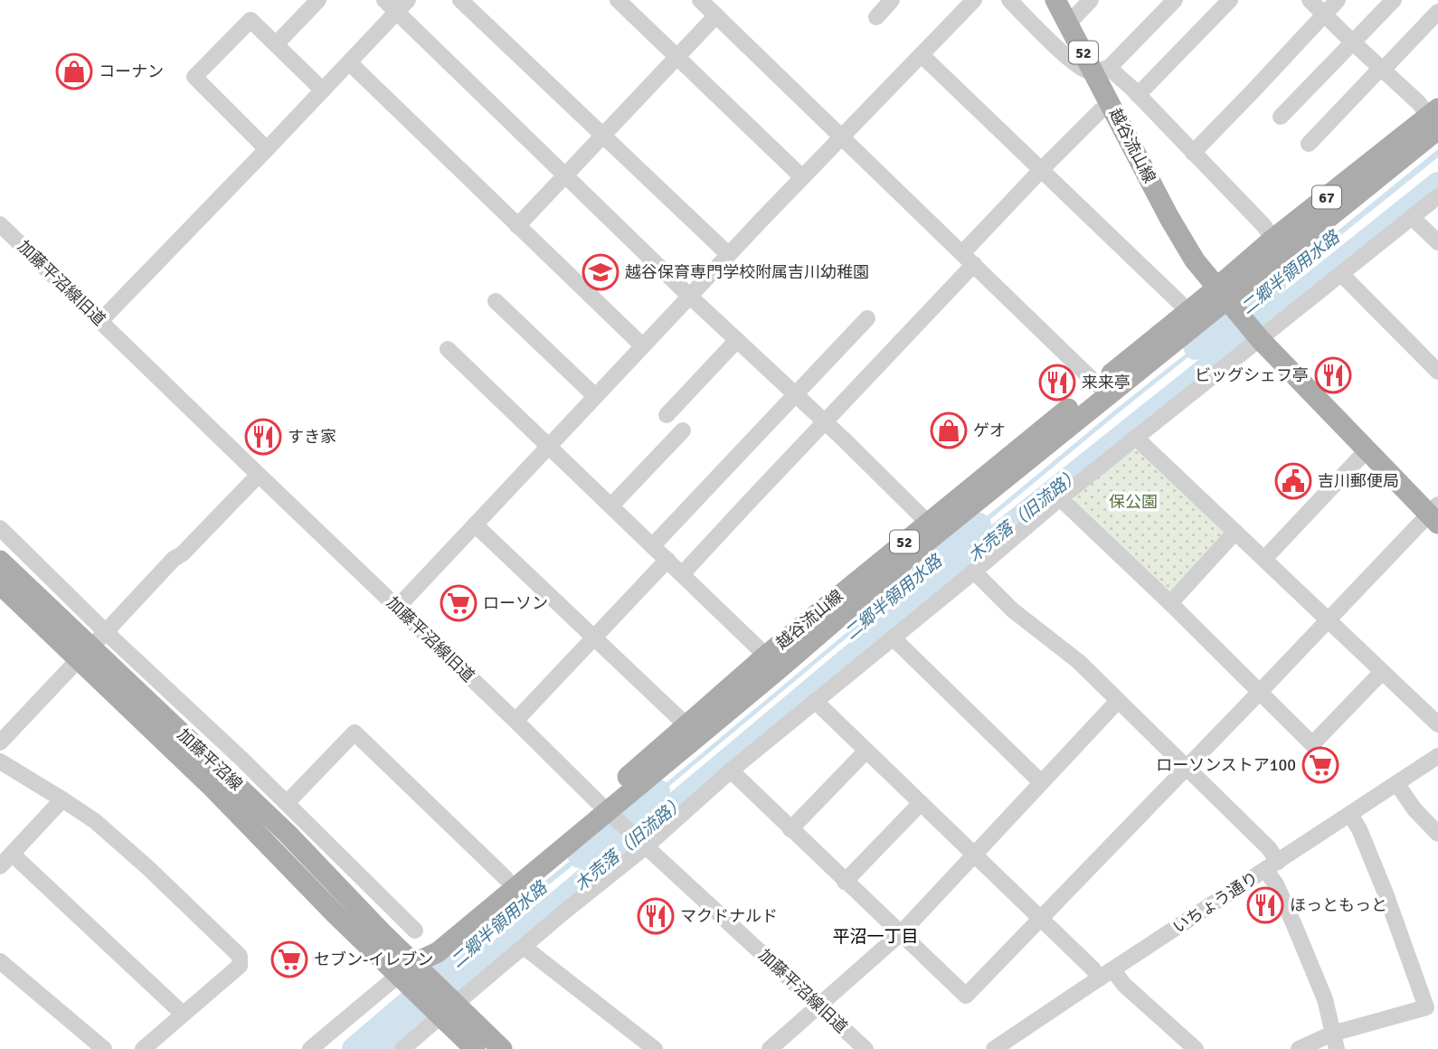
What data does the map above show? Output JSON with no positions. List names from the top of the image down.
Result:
{
  "streets": {
    "main road": [
      "52",
      "越谷流山線",
      "67",
      "加藤平沼線"
    ],
    "street": ["加藤平沼線旧道", "いちょう通り"]
  },
  "crossings": [
    ["越谷流山線", "67"],
    ["越谷流山線", "加藤平沼線旧道"],
    ["越谷流山線", "加藤平沼線"]
  ],
  "districts": ["平沼一丁目"],
  "water": ["二郷半領用水路", "木売落（旧流路）"],
  "parks": ["保公園"],
  "places": {
    "shop": ["コーナン", "ゲオ"],
    "school or university": ["越谷保育専門学校附属吉川幼稚園"],
    "restaurant": [
      "ビッグシェフ亭",
      "来来亭",
      "すき家",
      "ほっともっと",
      "マクドナルド"
    ],
    "public building": ["吉川郵便局"],
    "supermarket": ["ローソン", "ローソンストア100", "セブン-イレブン"]
  }
}
